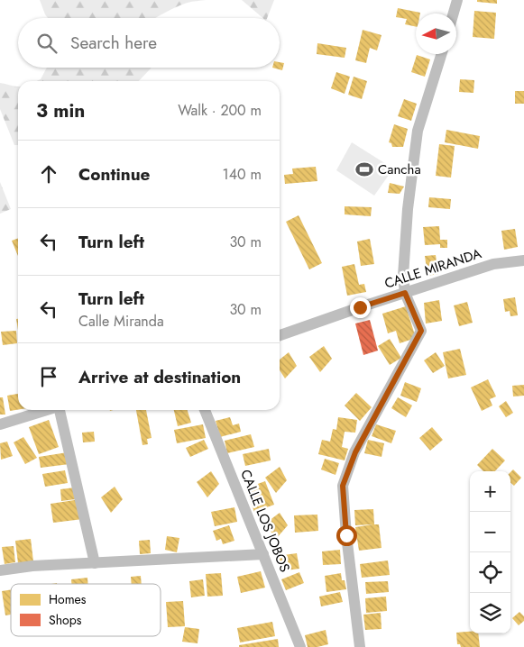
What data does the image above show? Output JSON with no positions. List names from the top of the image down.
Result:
{
  "streets": {
    "street": ["CALLE MIRANDA", "CALLE LOS JOBOS"]
  },
  "places": {
    "sports": ["Cancha"]
  },
  "legend": ["Homes", "Shops"],
  "north": "left",
  "page": {
    "search": "Search here",
    "heading": ["3 min", "Walk · 200 m"],
    "list": [
      ["Continue", "140 m"],
      ["Turn left", "30 m"],
      ["Turn left", "Calle Miranda", "30 m"],
      "Arrive at destination"
    ],
    "map_buttons": ["+", "−"]
  }
}
